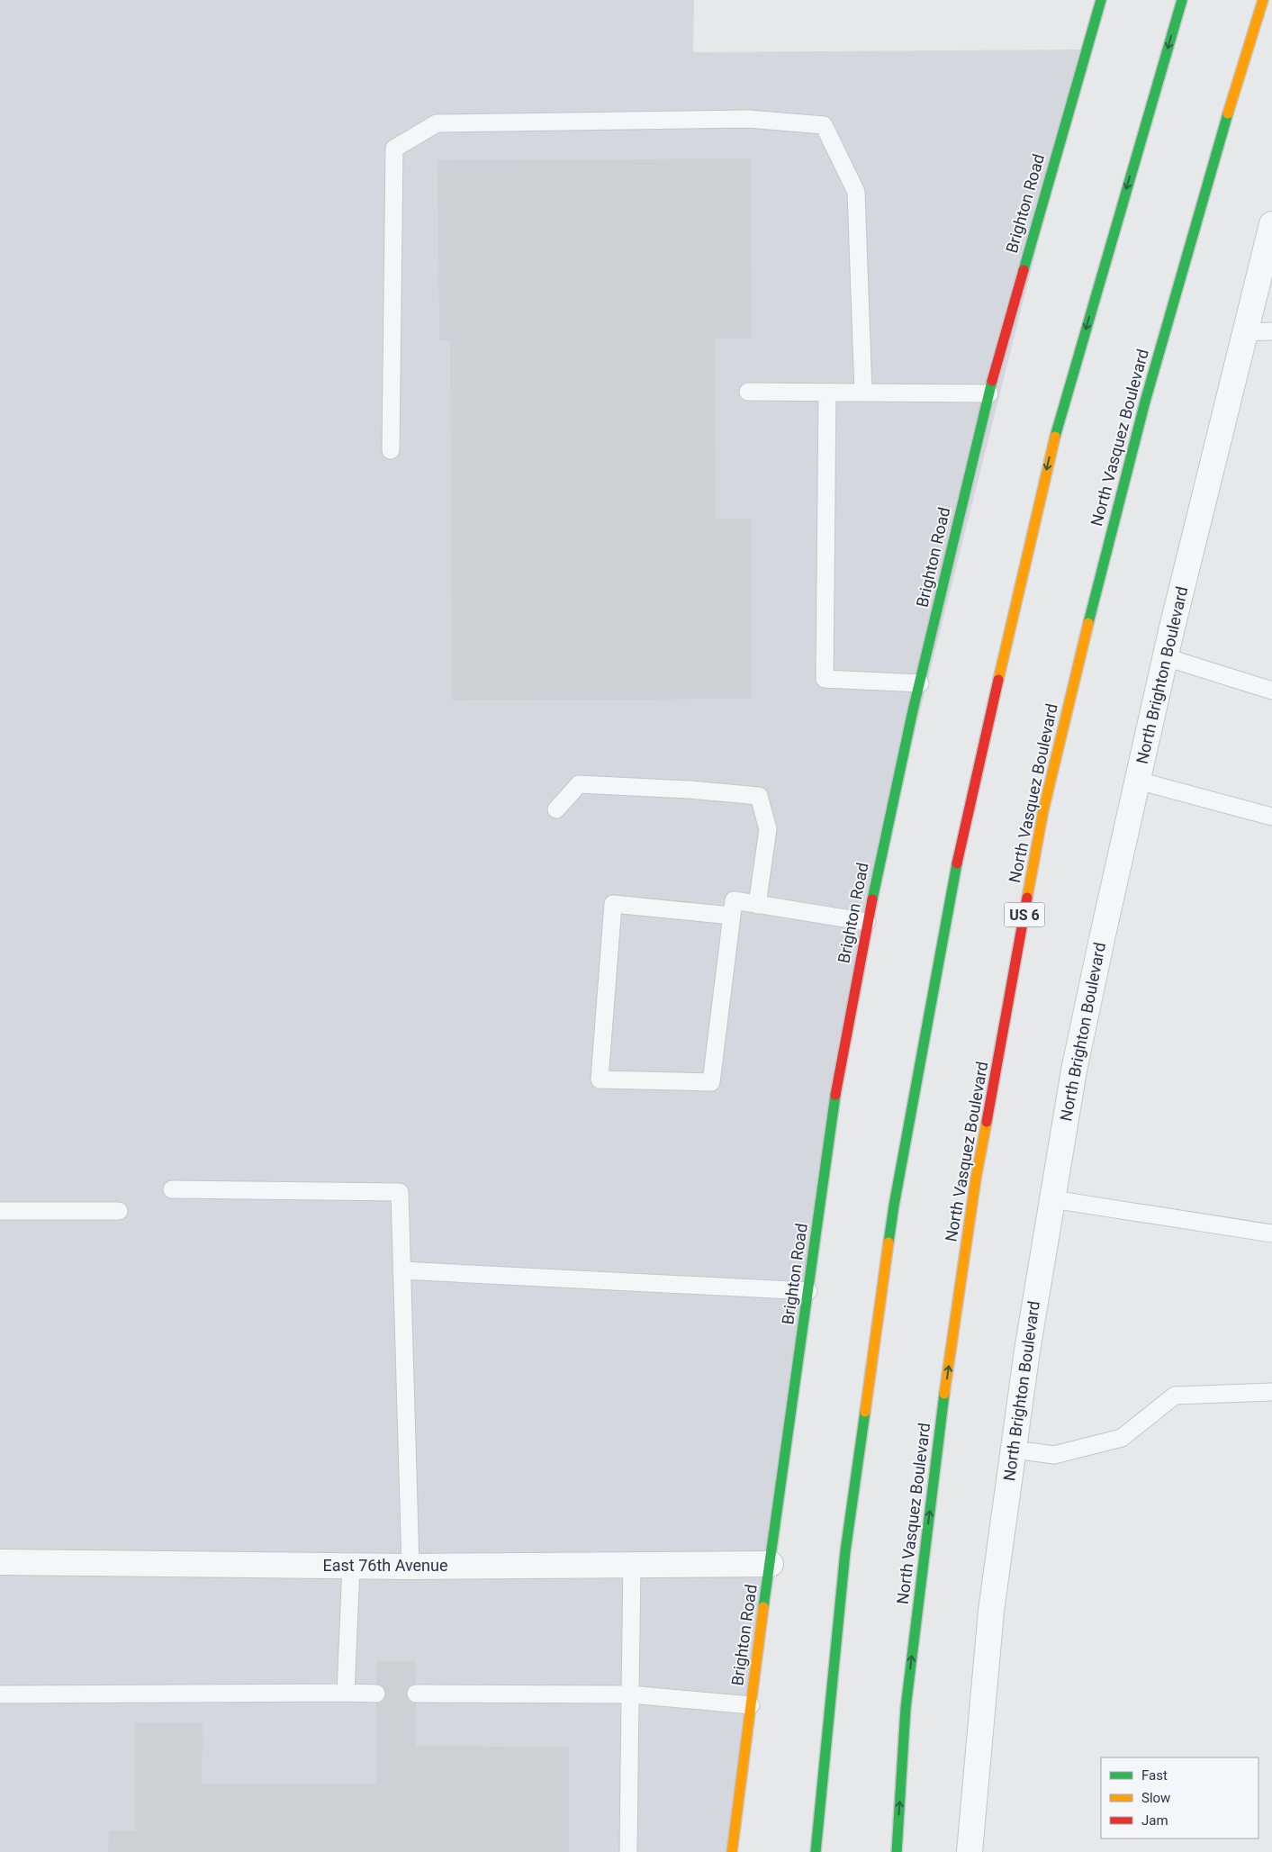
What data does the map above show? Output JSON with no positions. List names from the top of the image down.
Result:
{
  "streets": {
    "main road": ["Brighton Road", "North Vasquez Boulevard", "US 6"],
    "street": ["North Brighton Boulevard", "East 76th Avenue"]
  },
  "crossings": [
    ["Brighton Road", "East 76th Avenue"]
  ],
  "legend": ["Fast", "Slow", "Jam"]
}
